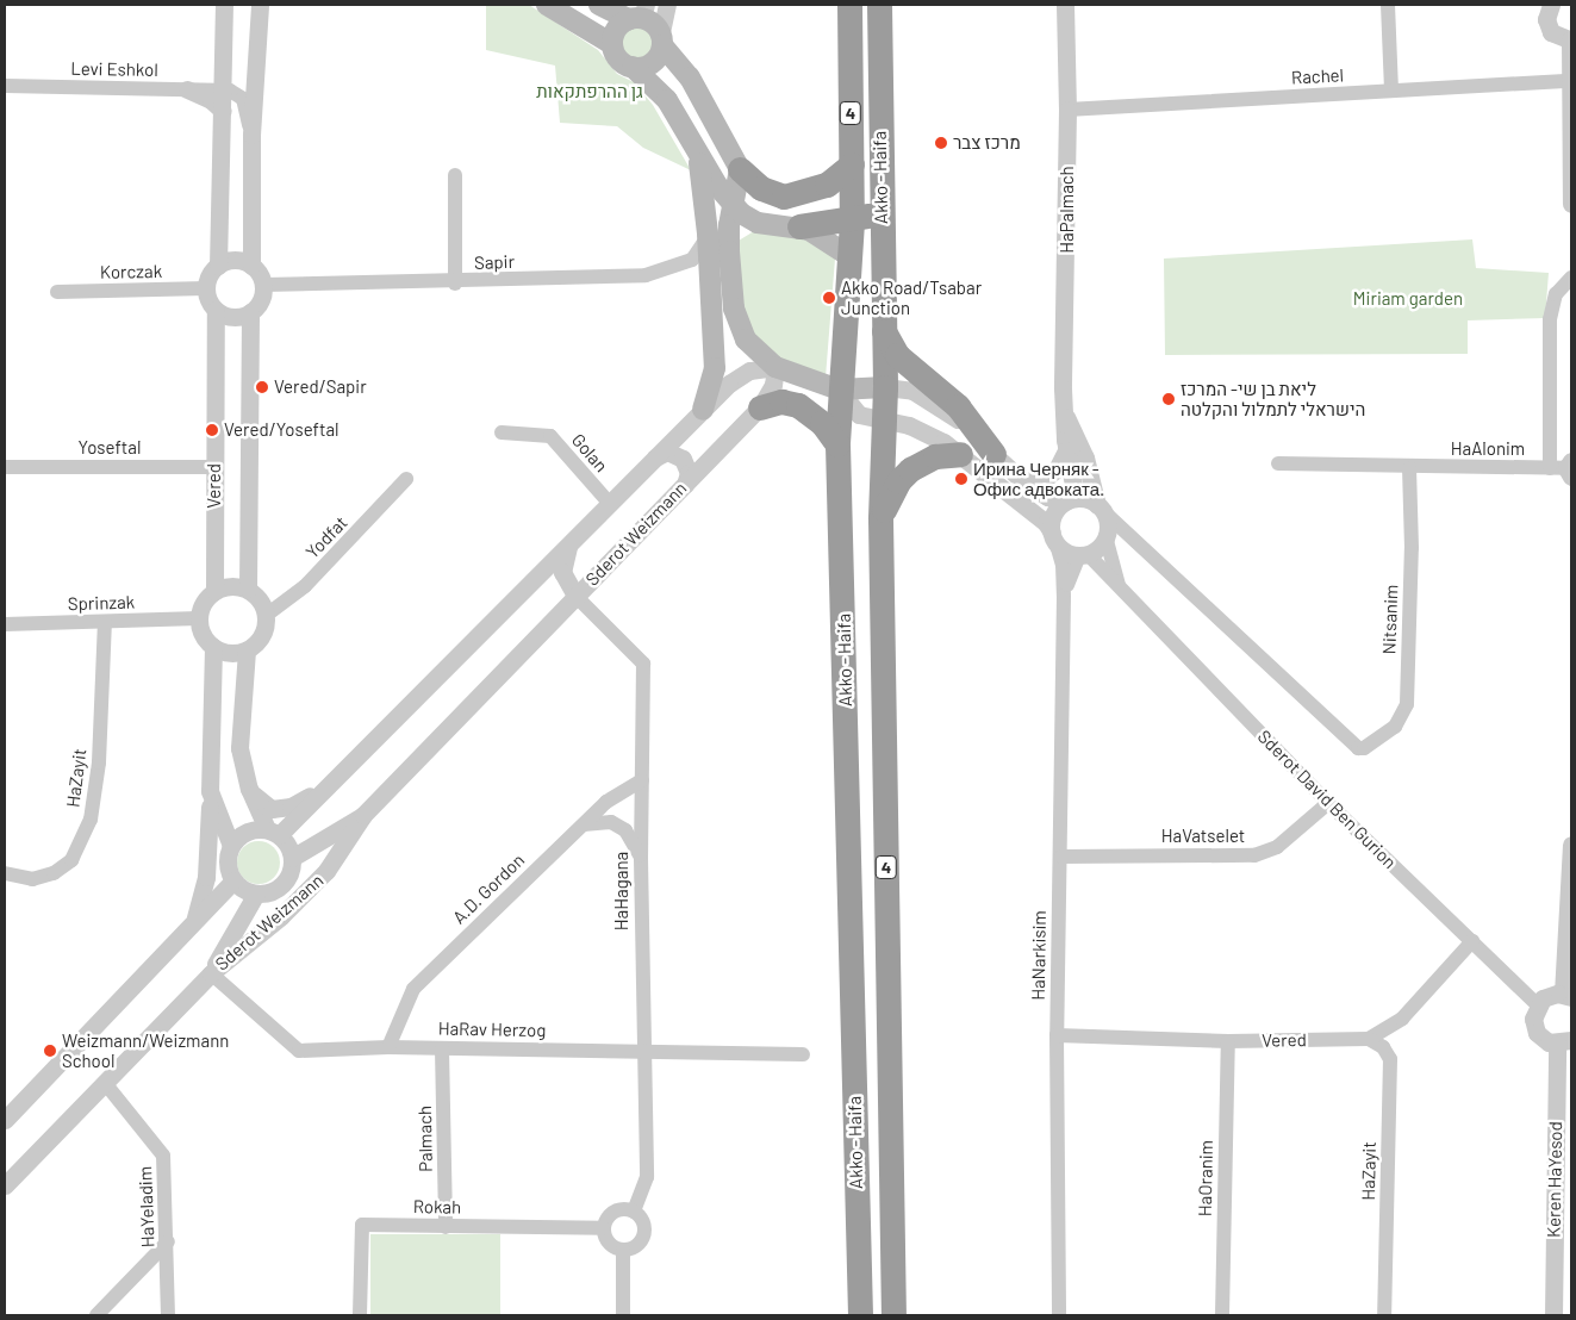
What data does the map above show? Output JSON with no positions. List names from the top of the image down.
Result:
{
  "streets": {
    "highway": ["4", "Akko - Haifa"],
    "street": [
      "Levi Eshkol",
      "Rachel",
      "HaPalmach",
      "Sapir",
      "Korczak",
      "Yoseftal",
      "HaAlonim",
      "Golan",
      "Vered",
      "Sderot Weizmann",
      "Yodfat",
      "Sprinzak",
      "Nitsanim",
      "HaZayit",
      "Sderot David Ben Gurion",
      "HaVatselet",
      "A.D. Gordon",
      "HaHagana",
      "HaNarkisim",
      "HaRav Herzog",
      "Palmach",
      "HaOranim",
      "Keren HaYesod",
      "HaYeladim",
      "Rokah"
    ]
  },
  "crossings": [
    ["Rachel", "HaPalmach"],
    ["HaPalmach", "Nitsanim"],
    ["HaPalmach", "Sderot David Ben Gurion"],
    ["HaPalmach", "HaNarkisim"],
    ["Sapir", "Korczak"],
    ["Sapir", "Vered"],
    ["Korczak", "Vered"],
    ["Yoseftal", "Vered"],
    ["HaAlonim", "Nitsanim"],
    ["Vered", "Yodfat"],
    ["Vered", "Sprinzak"],
    ["Vered", "HaZayit"],
    ["Vered", "HaNarkisim"],
    ["Vered", "HaOranim"],
    ["Sderot Weizmann", "HaHagana"],
    ["Sderot Weizmann", "HaRav Herzog"],
    ["Sderot Weizmann", "HaYeladim"],
    ["Yodfat", "Sprinzak"],
    ["Sprinzak", "HaZayit"],
    ["Nitsanim", "Sderot David Ben Gurion"],
    ["Nitsanim", "HaNarkisim"],
    ["Sderot David Ben Gurion", "HaVatselet"],
    ["Sderot David Ben Gurion", "HaNarkisim"],
    ["HaVatselet", "HaNarkisim"],
    ["A.D. Gordon", "HaHagana"],
    ["A.D. Gordon", "HaRav Herzog"],
    ["HaHagana", "HaRav Herzog"],
    ["HaHagana", "Rokah"],
    ["HaRav Herzog", "Palmach"],
    ["Palmach", "Rokah"]
  ],
  "parks": ["גן ההרפתקאות", "Miriam garden"],
  "places": [
    "מרכז צבר",
    "Akko Road/Tsabar Junction",
    "Vered/Sapir",
    "ליאת בן שי- המרכז הישראלי לתמלול והקלטה",
    "Vered/Yoseftal",
    "Ирина Черняк - Офис адвоката.",
    "Weizmann/Weizmann School"
  ]
}
